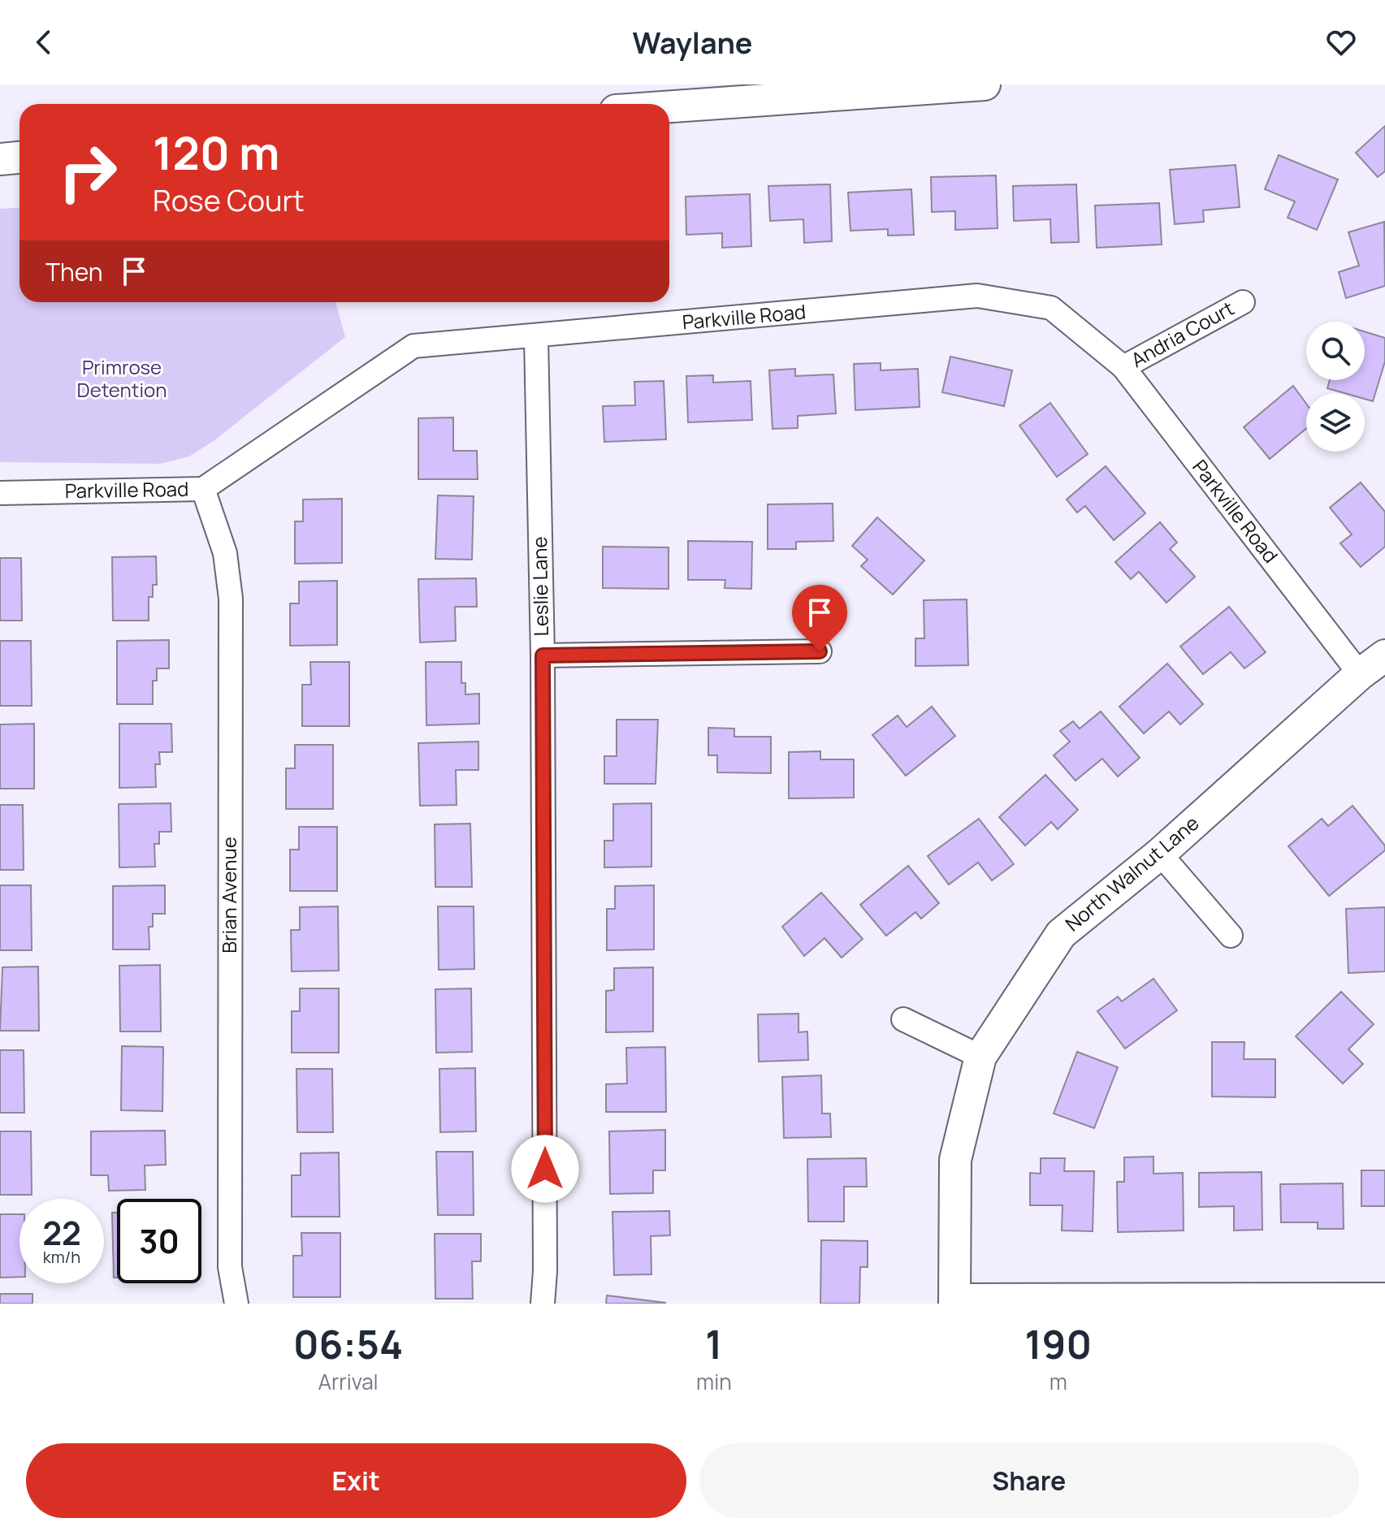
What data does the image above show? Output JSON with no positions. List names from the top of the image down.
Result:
{
  "streets": {
    "street": [
      "Parkville Road",
      "Andria Court",
      "Leslie Lane",
      "North Walnut Lane",
      "Brian Avenue"
    ]
  },
  "crossings": [
    ["Parkville Road", "Andria Court"],
    ["Parkville Road", "Leslie Lane"],
    ["Parkville Road", "North Walnut Lane"],
    ["Parkville Road", "Brian Avenue"]
  ],
  "parks": ["Primrose Detention"],
  "page": {
    "header": "Waylane",
    "turn": ["120 m", "Rose Court"],
    "then": "Then",
    "speed": "22 km/h",
    "limit": "30",
    "eta": [
      "06:54",
      "Arrival",
      "1",
      "min",
      "190",
      "m"
    ],
    "buttons": ["Exit", "Share"]
  }
}
